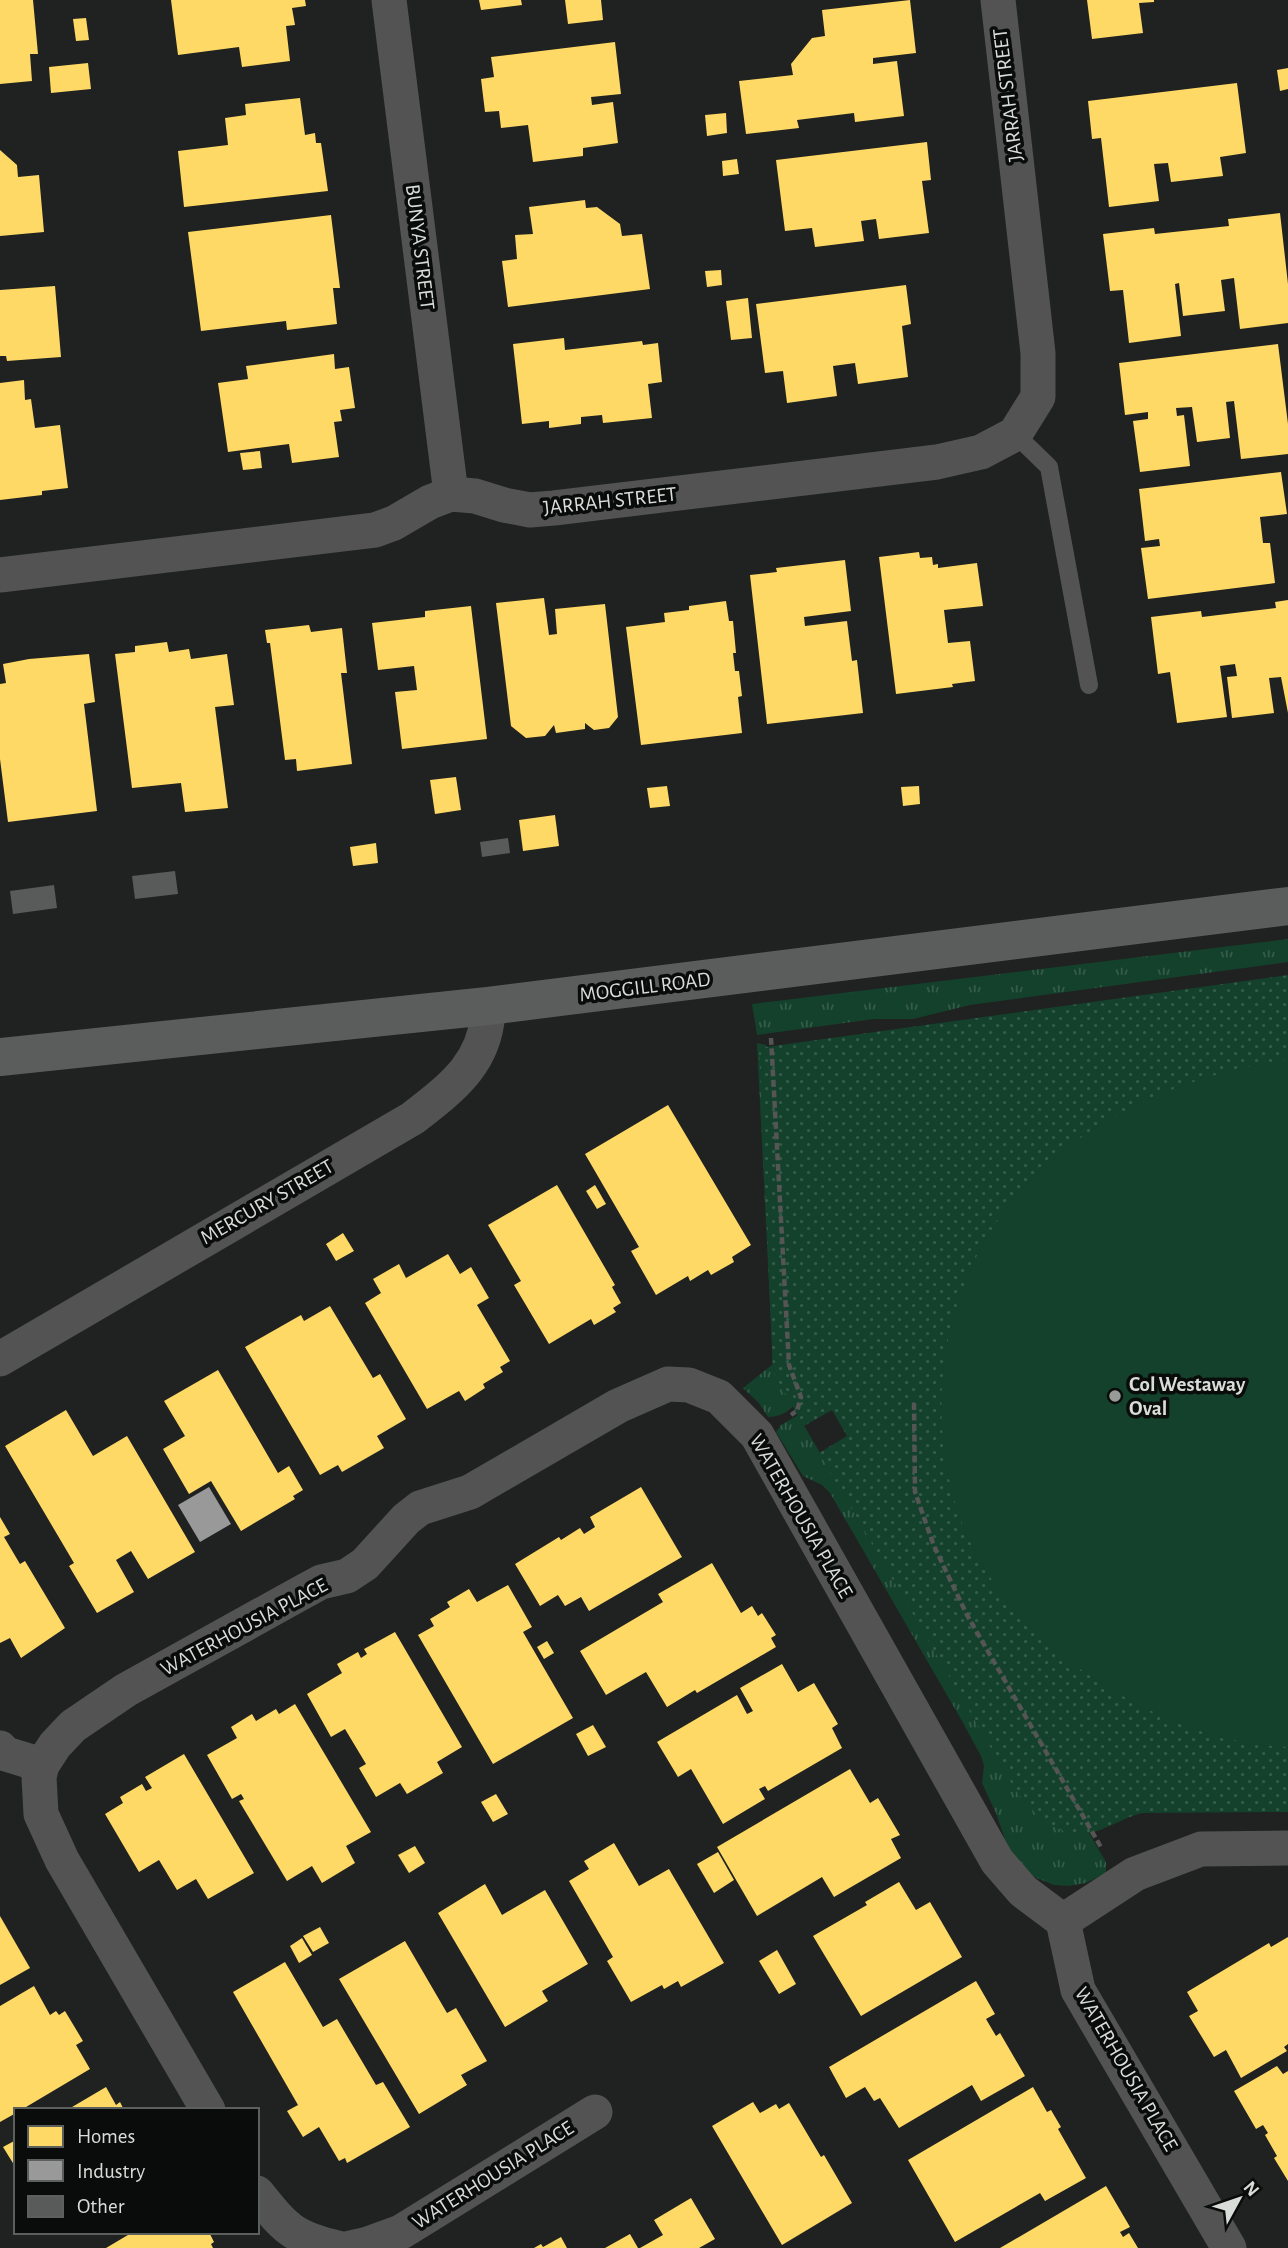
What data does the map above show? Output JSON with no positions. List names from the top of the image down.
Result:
{
  "streets": {
    "main road": ["MOGGILL ROAD"],
    "street": [
      "JARRAH STREET",
      "BUNYA STREET",
      "MERCURY STREET",
      "WATERHOUSIA PLACE"
    ]
  },
  "crossings": [
    ["JARRAH STREET", "BUNYA STREET"],
    ["MOGGILL ROAD", "MERCURY STREET"]
  ],
  "places": ["Col Westaway Oval"],
  "legend": ["Homes", "Industry", "Other"],
  "north": "top right"
}
